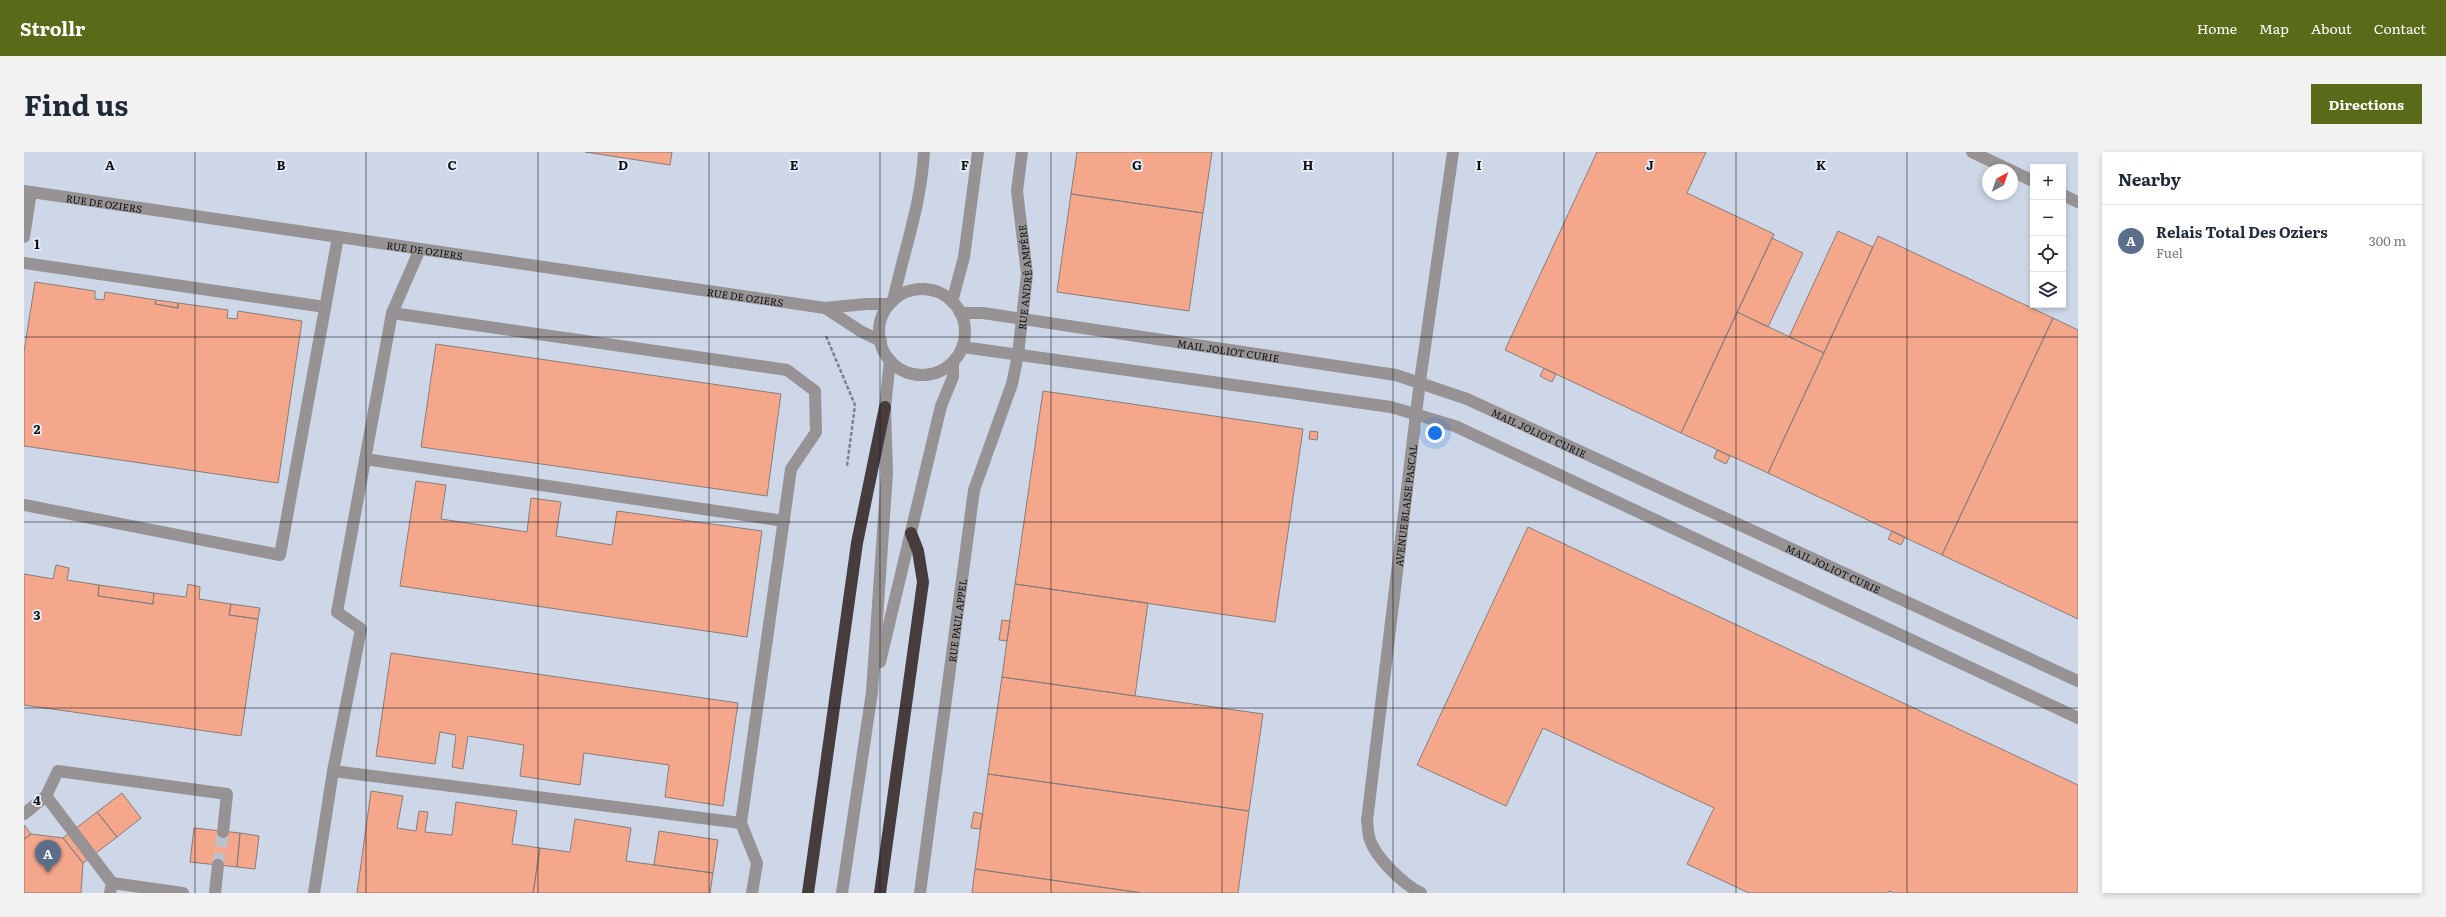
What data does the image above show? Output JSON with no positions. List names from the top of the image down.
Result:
{
  "streets": {
    "street": [
      "RUE DE OZIERS",
      "RUE ANDRÉ AMPÉRE",
      "MAIL JOLIOT CURIE",
      "AVENUE BLAISE PASCAL",
      "RUE PAUL APPEL"
    ]
  },
  "crossings": [
    ["RUE DE OZIERS", "MAIL JOLIOT CURIE"],
    ["RUE ANDRÉ AMPÉRE", "MAIL JOLIOT CURIE"],
    ["RUE ANDRÉ AMPÉRE", "RUE PAUL APPEL"],
    ["MAIL JOLIOT CURIE", "AVENUE BLAISE PASCAL"]
  ],
  "north": "top right",
  "page": {
    "header": "Strollr",
    "nav": [
      "Home",
      "Map",
      "About",
      "Contact"
    ],
    "title": "Find us",
    "buttons": "Directions",
    "heading": "Nearby",
    "map_buttons": ["+", "−"],
    "list": [
      {
        "mark": "A",
        "name": "Relais Total Des Oziers",
        "note": "Fuel",
        "value": "300 m"
      }
    ],
    "pins": "A"
  },
  "grid": {
    "columns": [
      "A",
      "B",
      "C",
      "D",
      "E",
      "F",
      "G",
      "H",
      "I",
      "J",
      "K"
    ],
    "rows": [
      "1",
      "2",
      "3",
      "4"
    ]
  }
}
